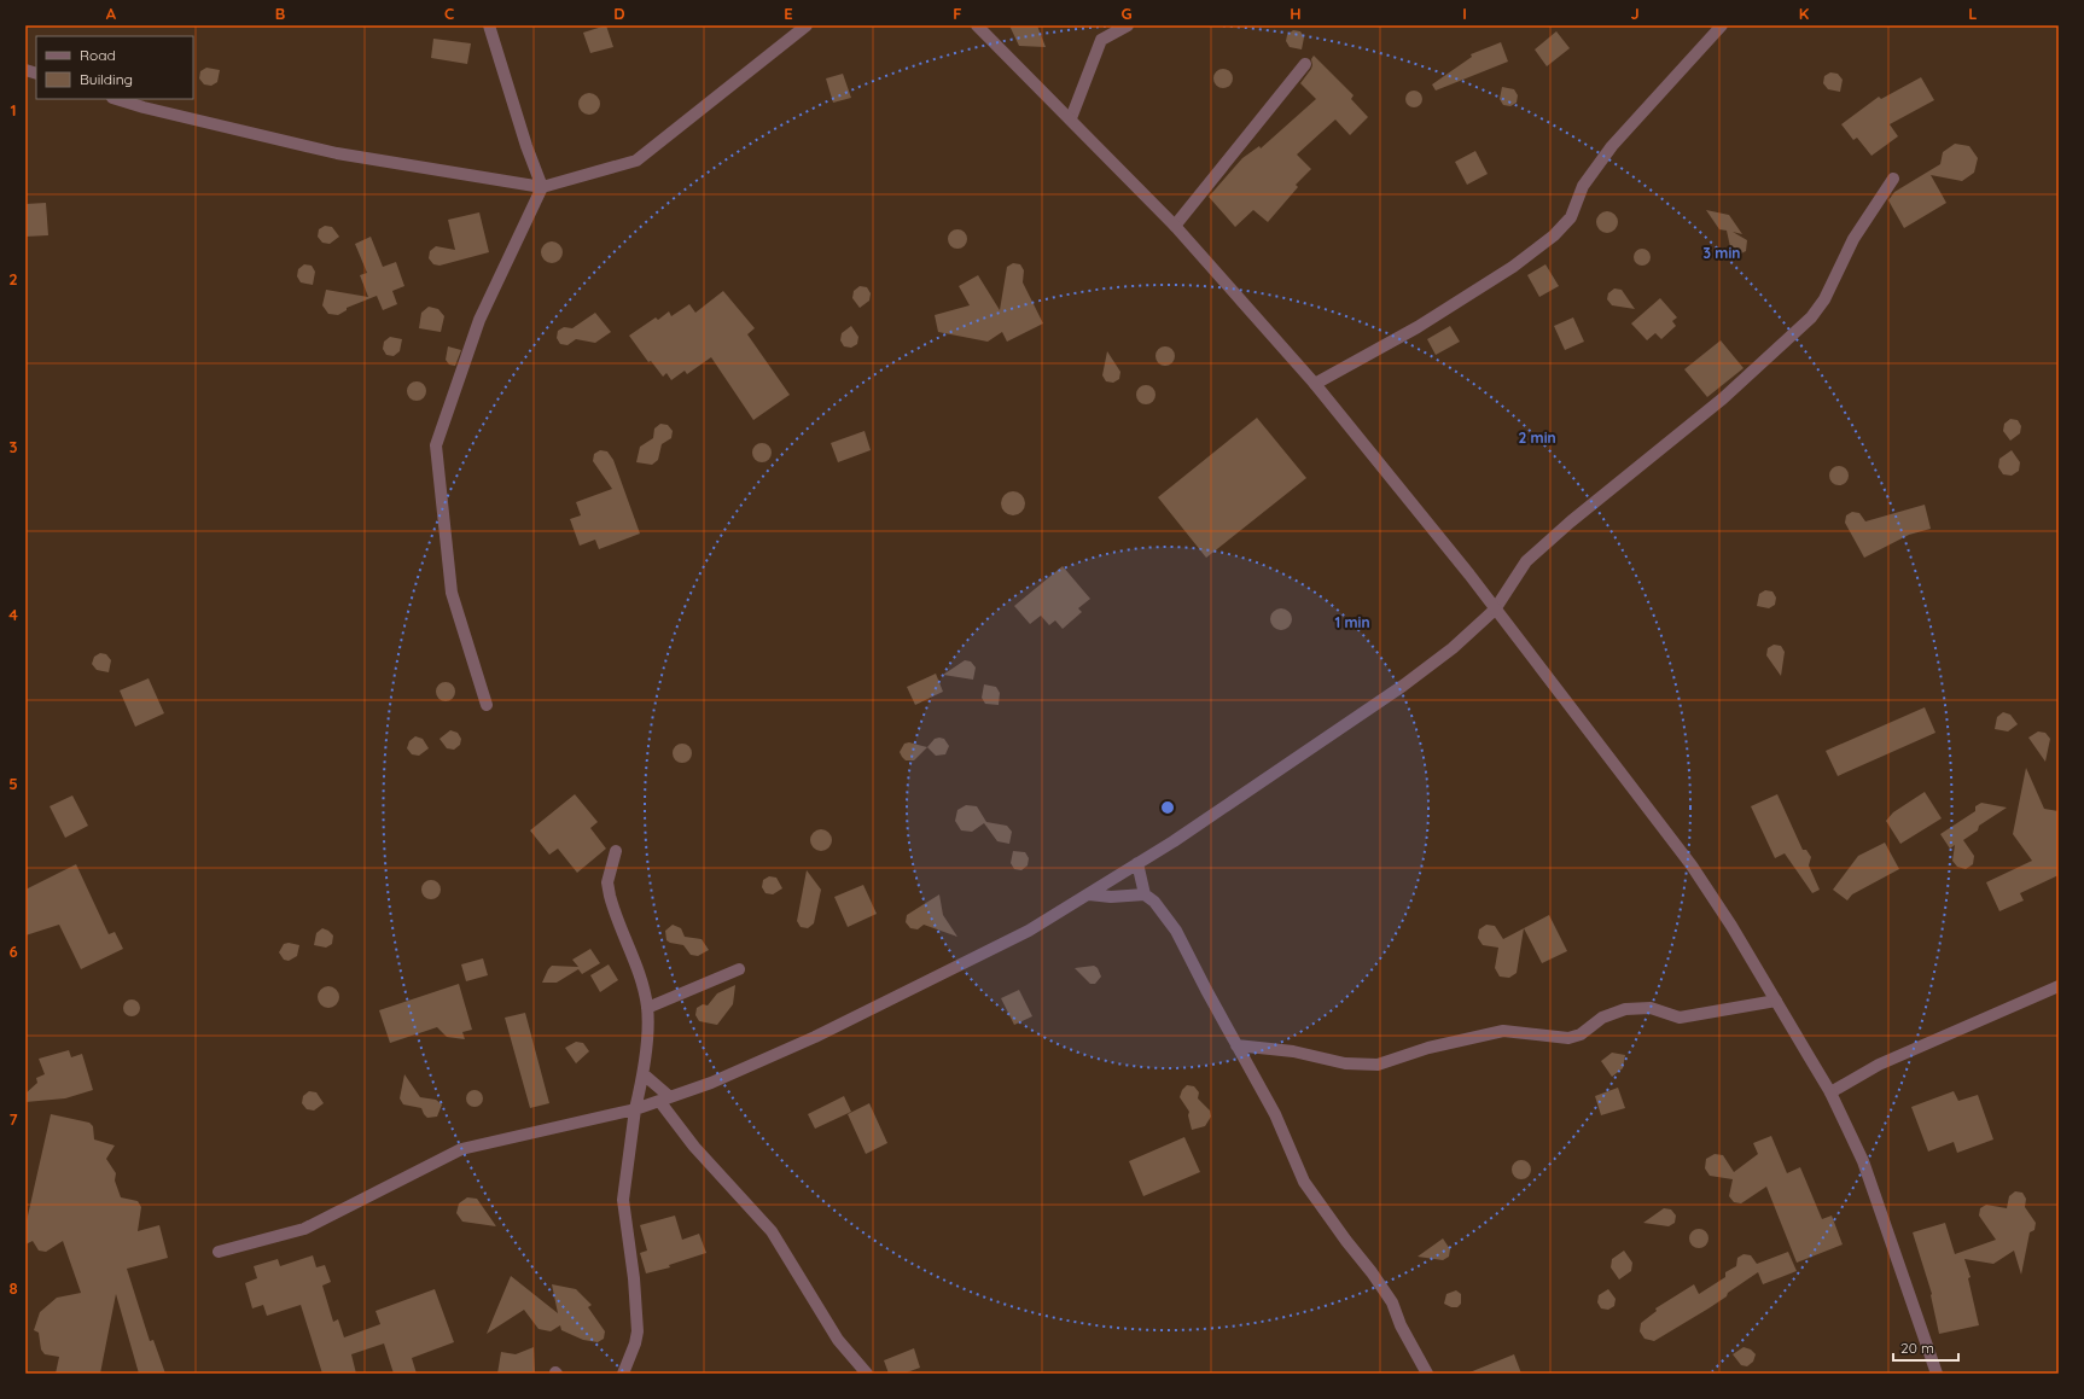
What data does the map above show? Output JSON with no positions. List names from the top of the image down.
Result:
{
  "legend": ["Road", "Building"],
  "scale_bar": "20 m",
  "grid": {
    "columns": [
      "A",
      "B",
      "C",
      "D",
      "E",
      "F",
      "G",
      "H",
      "I",
      "J",
      "K",
      "L"
    ],
    "rows": [
      "1",
      "2",
      "3",
      "4",
      "5",
      "6",
      "7",
      "8"
    ]
  },
  "rings": ["3 min", "2 min", "1 min"]
}
